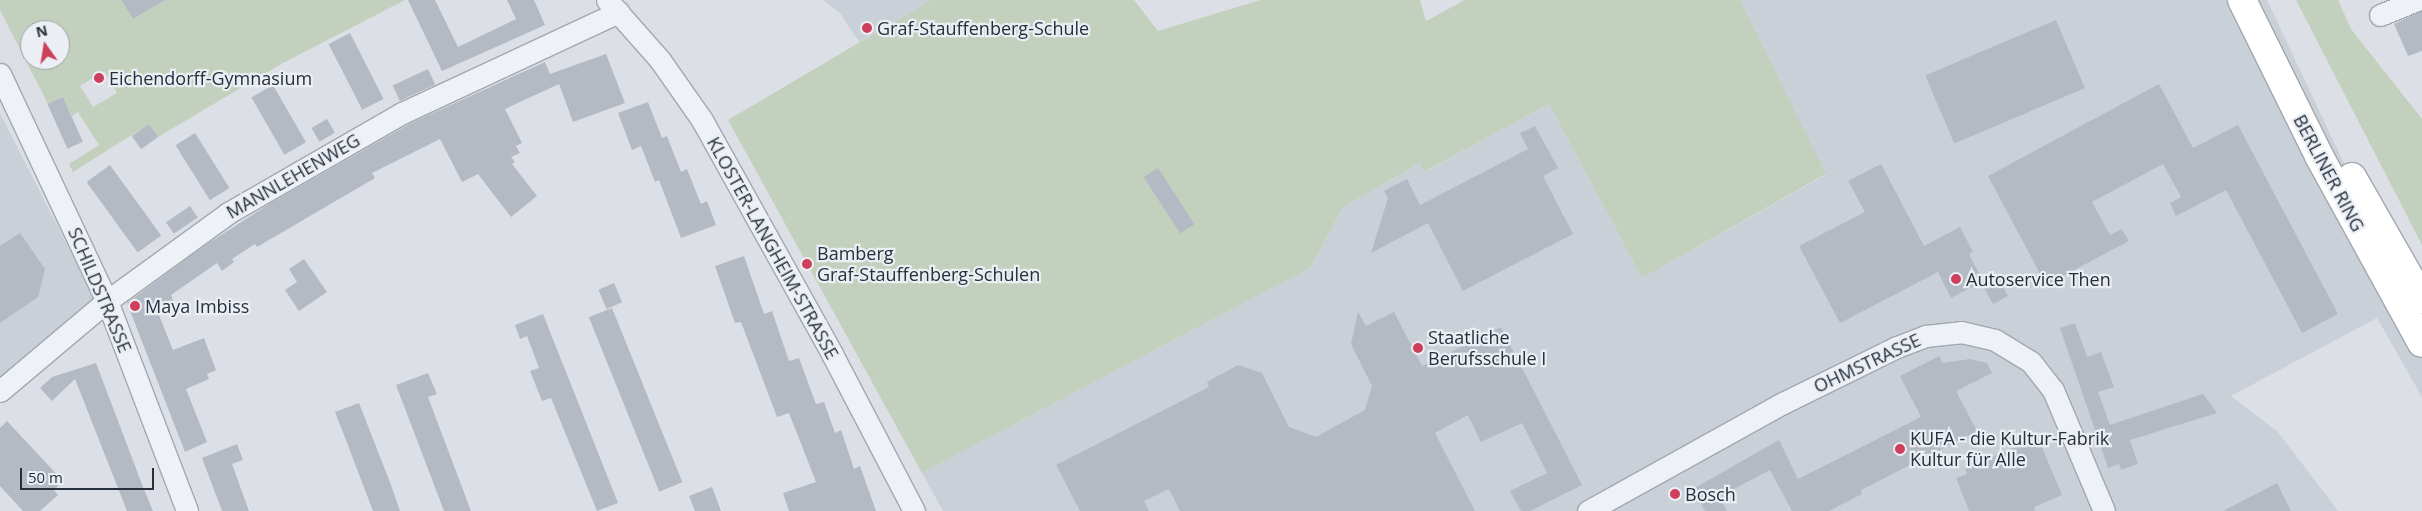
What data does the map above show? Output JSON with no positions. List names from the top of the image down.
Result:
{
  "streets": {
    "main road": ["BERLINER RING"],
    "street": [
      "MANNLEHENWEG",
      "KLOSTER-LANGHEIM-STRASSE",
      "SCHILDSTRASSE",
      "OHMSTRASSE"
    ]
  },
  "crossings": [
    ["MANNLEHENWEG", "KLOSTER-LANGHEIM-STRASSE"],
    ["MANNLEHENWEG", "SCHILDSTRASSE"]
  ],
  "places": [
    "Graf-Stauffenberg-Schule",
    "Eichendorff-Gymnasium",
    "Bamberg Graf-Stauffenberg-Schulen",
    "Autoservice Then",
    "Maya Imbiss",
    "Staatliche Berufsschule I",
    "KUFA - die Kultur-Fabrik Kultur für Alle",
    "Bosch"
  ],
  "scale_bar": "50 m",
  "north": "top"
}
